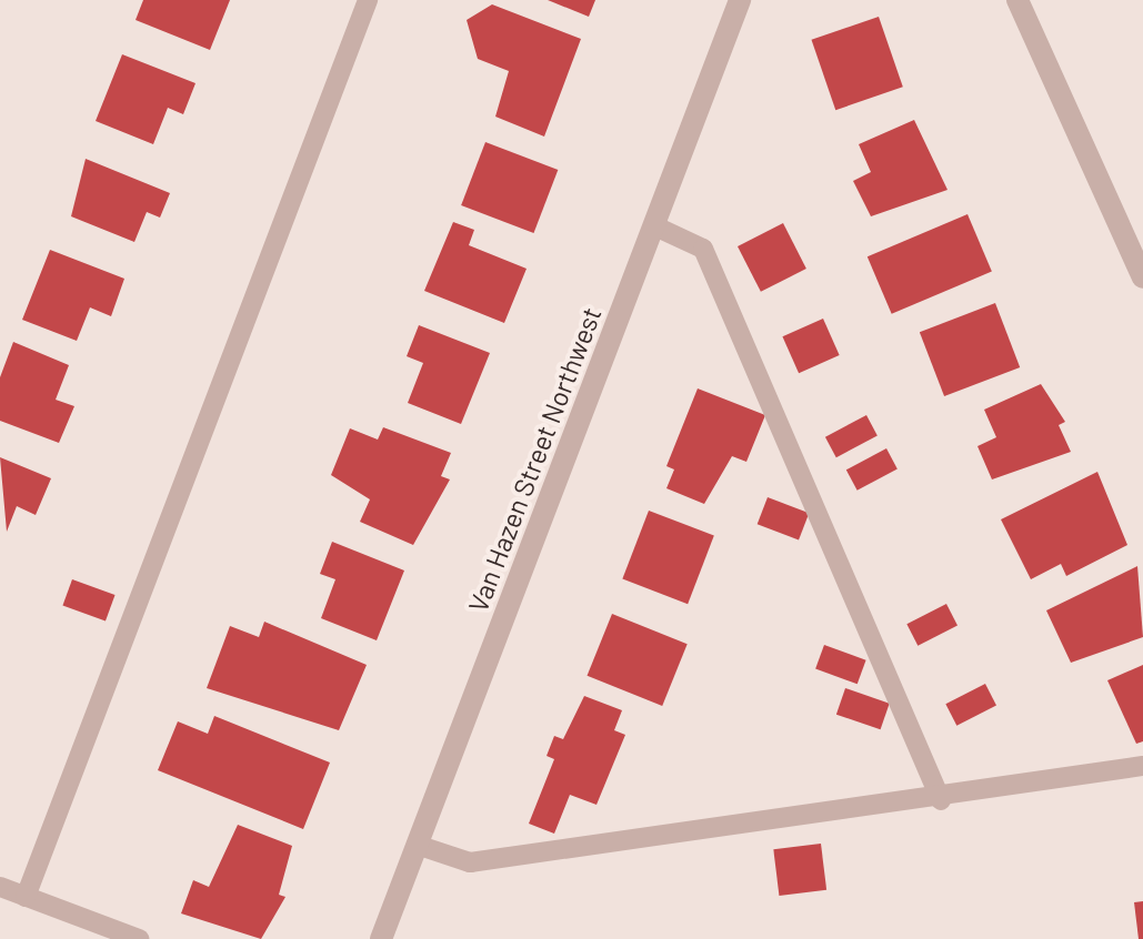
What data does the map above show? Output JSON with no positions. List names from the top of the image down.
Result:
{
  "streets": {
    "street": ["Van Hazen Street Northwest"]
  }
}
